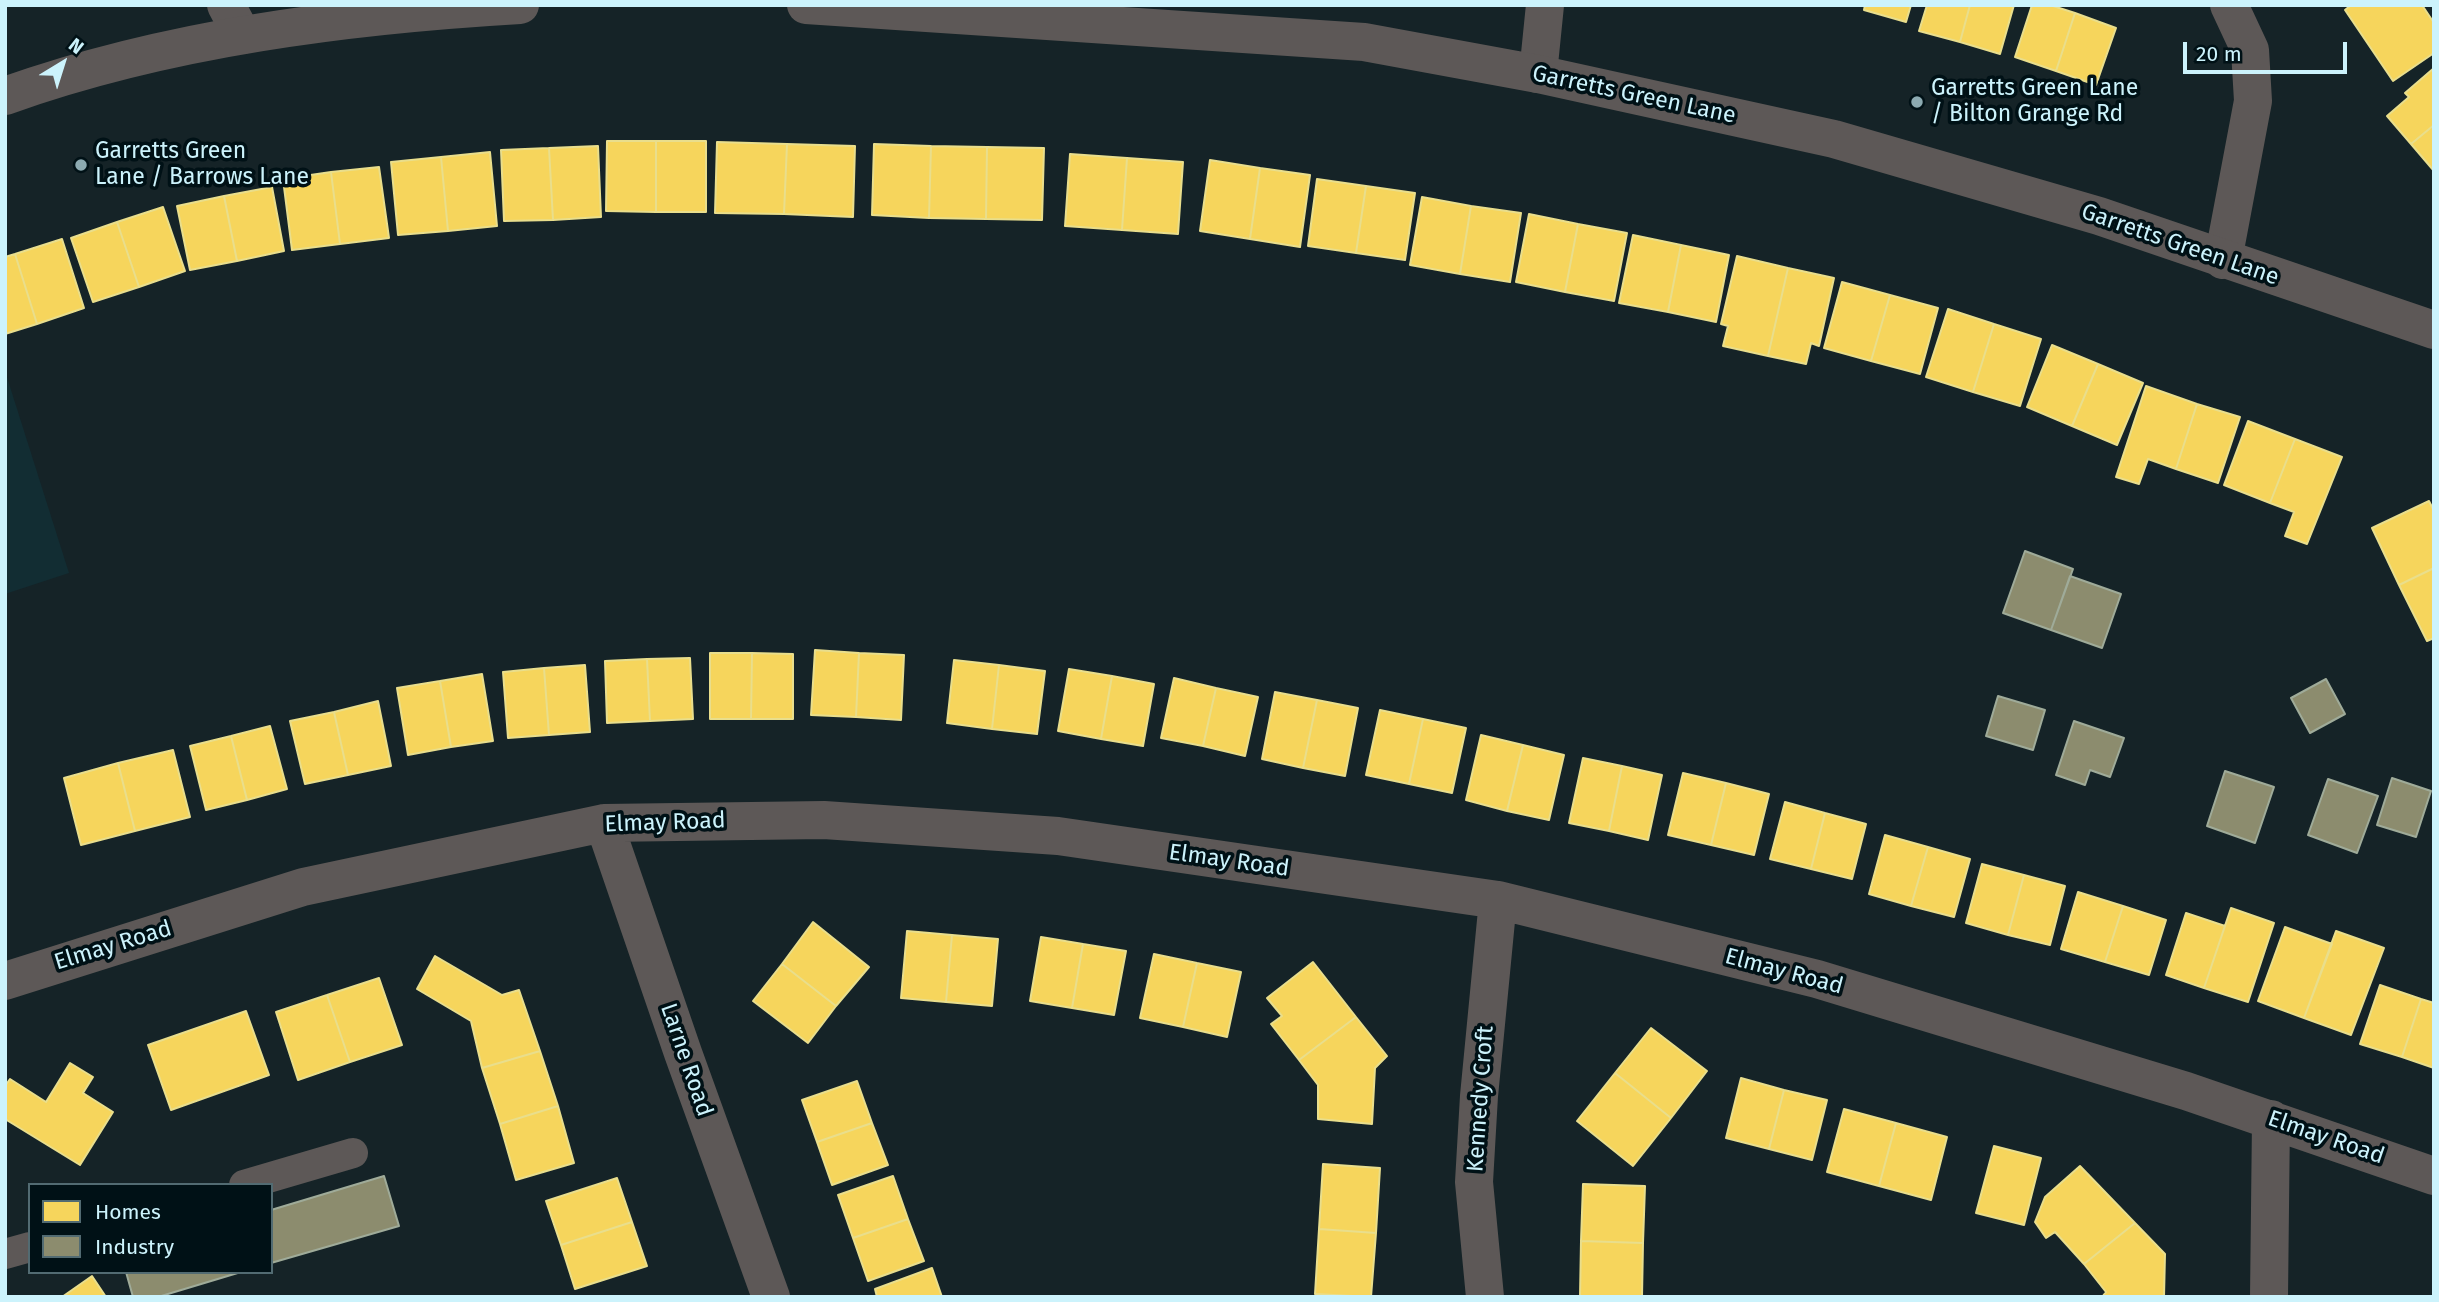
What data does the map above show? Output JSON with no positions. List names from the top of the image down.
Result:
{
  "streets": {
    "street": [
      "Garretts Green Lane",
      "Elmay Road",
      "Larne Road",
      "Kennedy Croft"
    ]
  },
  "crossings": [
    ["Elmay Road", "Larne Road"],
    ["Elmay Road", "Kennedy Croft"]
  ],
  "places": ["Garretts Green Lane / Bilton Grange Rd", "Garretts Green Lane / Barrows Lane"],
  "legend": ["Homes", "Industry"],
  "scale_bar": "20 m",
  "north": "top right"
}
